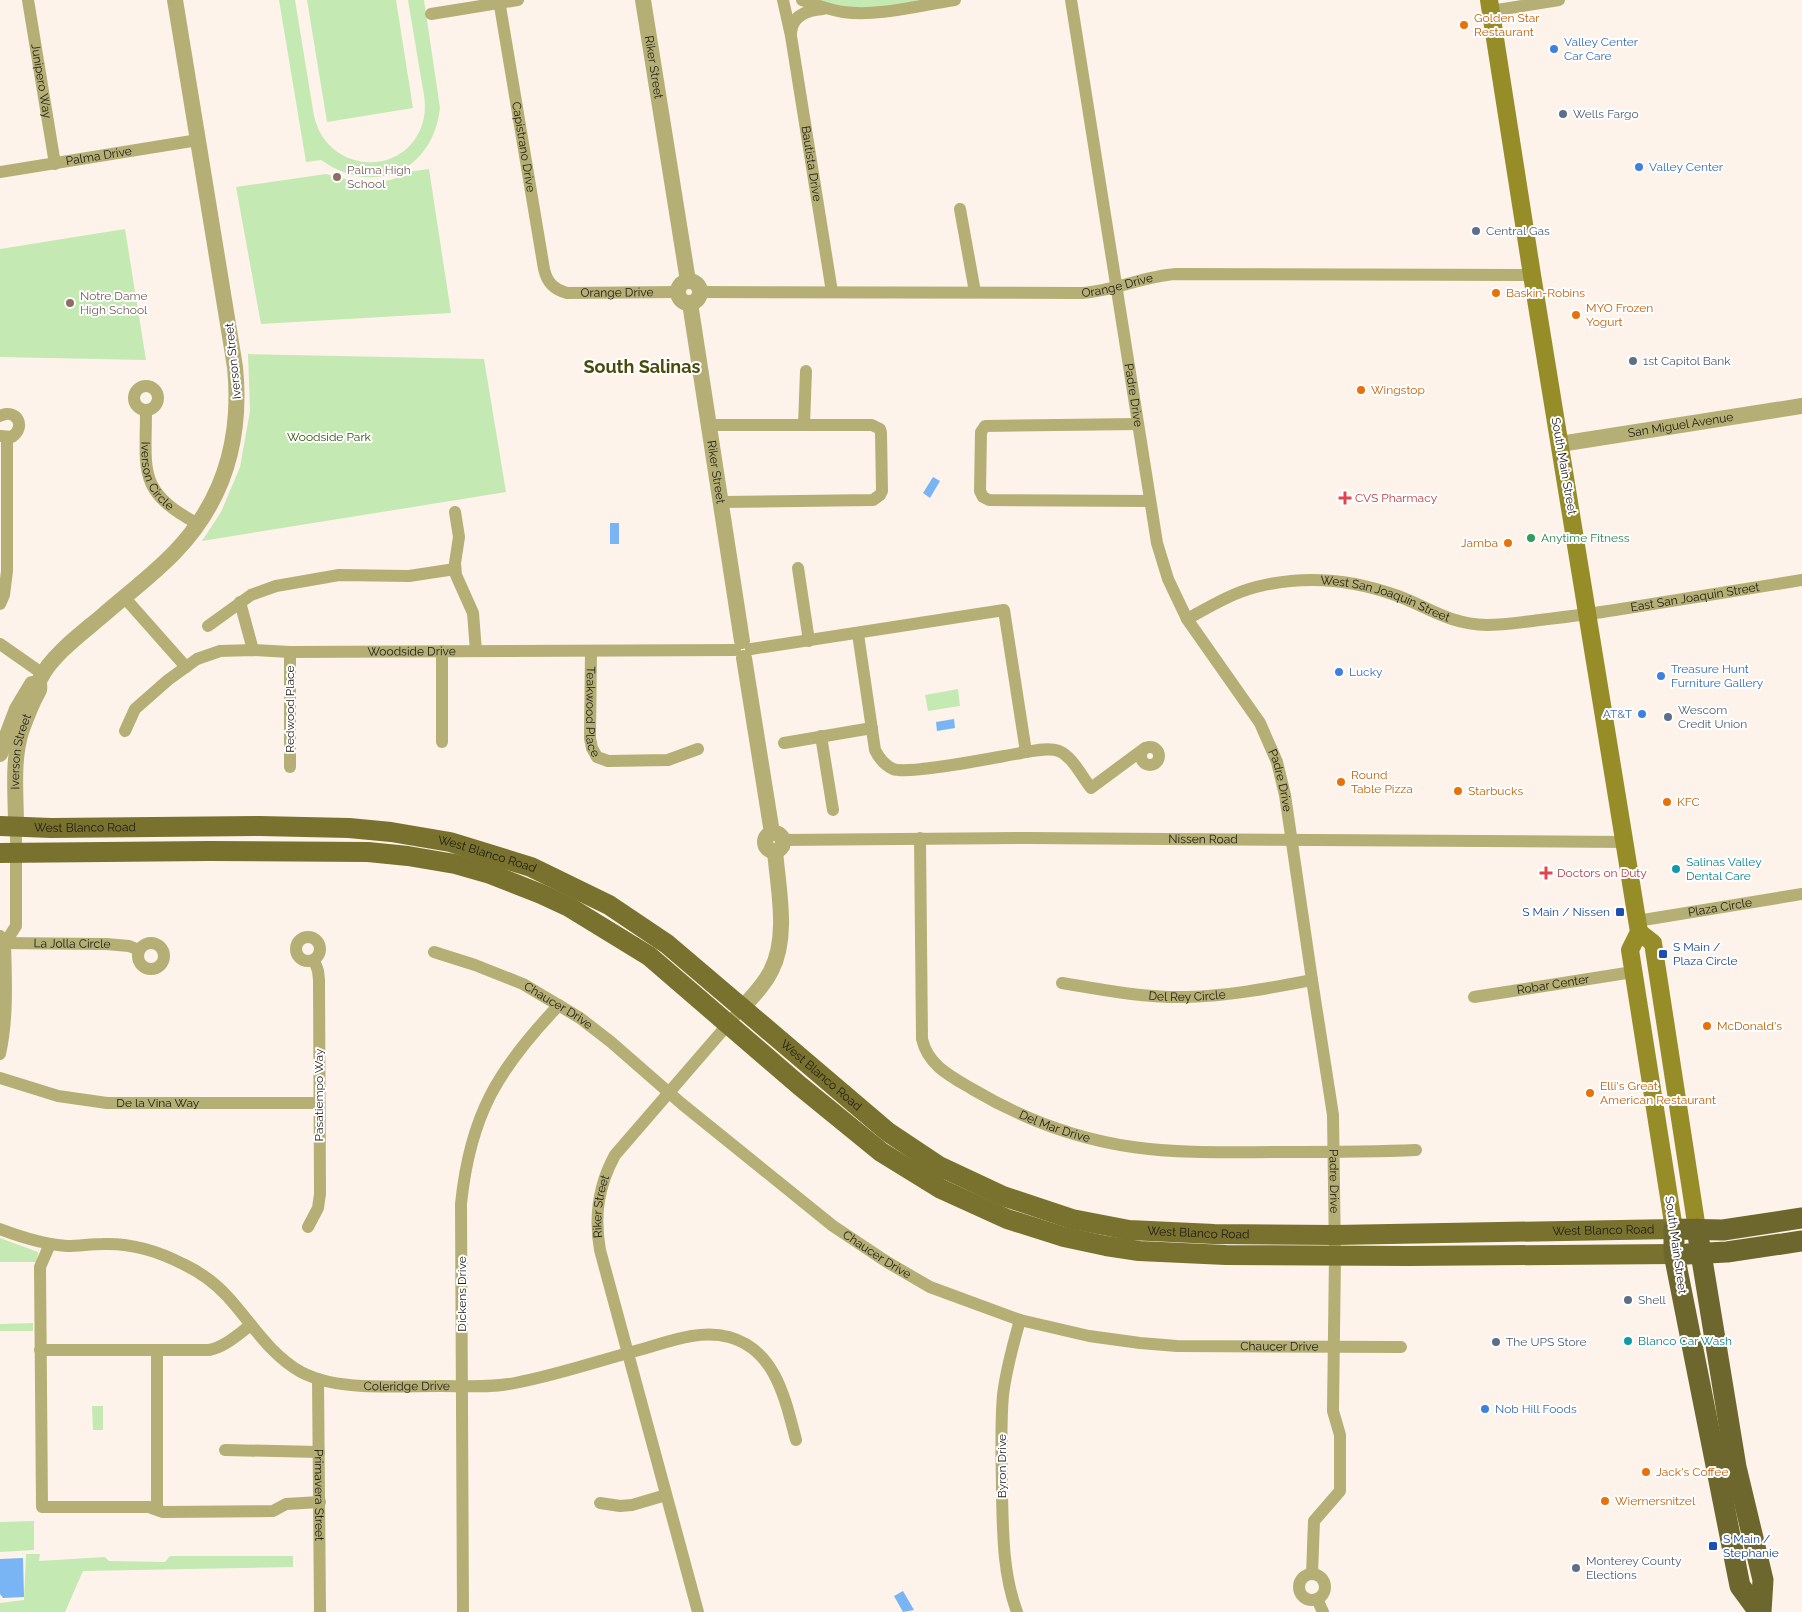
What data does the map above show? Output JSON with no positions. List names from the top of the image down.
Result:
{
  "streets": {
    "highway": ["South Main Street"],
    "main road": ["West Blanco Road"],
    "street": [
      "Riker Street",
      "Junipero Way",
      "Capistrano Drive",
      "Palma Drive",
      "Bautista Drive",
      "Orange Drive",
      "Iverson Street",
      "Padre Drive",
      "San Miguel Avenue",
      "Iverson Circle",
      "East San Joaquin Street",
      "West San Joaquin Street",
      "Woodside Drive",
      "Redwood Place",
      "Teakwood Place",
      "Nissen Road",
      "Plaza Circle",
      "La Jolla Circle",
      "Robar Center",
      "Del Rey Circle",
      "Chaucer Drive",
      "Pasatiempo Way",
      "De la Vina Way",
      "Del Mar Drive",
      "Dickens Drive",
      "Coleridge Drive",
      "Byron Drive",
      "Primavera Street"
    ]
  },
  "crossings": [
    ["Riker Street", "Orange Drive"],
    ["Riker Street", "Woodside Drive"],
    ["Riker Street", "West Blanco Road"],
    ["Riker Street", "Nissen Road"],
    ["Riker Street", "Chaucer Drive"],
    ["Riker Street", "Coleridge Drive"],
    ["Junipero Way", "Palma Drive"],
    ["Capistrano Drive", "Orange Drive"],
    ["Palma Drive", "Iverson Street"],
    ["Bautista Drive", "Orange Drive"],
    ["Orange Drive", "Padre Drive"],
    ["Orange Drive", "South Main Street"],
    ["Iverson Street", "Iverson Circle"],
    ["Iverson Street", "West Blanco Road"],
    ["Padre Drive", "West San Joaquin Street"],
    ["Padre Drive", "West Blanco Road"],
    ["Padre Drive", "Nissen Road"],
    ["Padre Drive", "Del Rey Circle"],
    ["Padre Drive", "Chaucer Drive"],
    ["Padre Drive", "Del Mar Drive"],
    ["San Miguel Avenue", "South Main Street"],
    ["South Main Street", "East San Joaquin Street"],
    ["South Main Street", "West San Joaquin Street"],
    ["South Main Street", "West Blanco Road"],
    ["South Main Street", "Nissen Road"],
    ["South Main Street", "Plaza Circle"],
    ["South Main Street", "Robar Center"],
    ["East San Joaquin Street", "West San Joaquin Street"],
    ["Woodside Drive", "Redwood Place"],
    ["Woodside Drive", "Teakwood Place"],
    ["Nissen Road", "Del Mar Drive"],
    ["Chaucer Drive", "Dickens Drive"],
    ["Chaucer Drive", "Byron Drive"],
    ["Pasatiempo Way", "De la Vina Way"],
    ["Dickens Drive", "Coleridge Drive"],
    ["Coleridge Drive", "Primavera Street"]
  ],
  "districts": ["South Salinas"],
  "parks": ["Woodside Park"],
  "places": {
    "other": [
      "Golden Star Restaurant",
      "Valley Center Car Care",
      "Wells Fargo",
      "Valley Center",
      "Palma High School",
      "Central Gas",
      "Baskin-Robins",
      "Notre Dame High School",
      "MYO Frozen Yogurt",
      "1st Capitol Bank",
      "Wingstop",
      "Anytime Fitness",
      "Jamba",
      "Lucky",
      "Treasure Hunt Furniture Gallery",
      "AT&T",
      "Wescom Credit Union",
      "Round Table Pizza",
      "Starbucks",
      "KFC",
      "Salinas Valley Dental Care",
      "McDonald's",
      "Elli's Great American Restaurant",
      "Shell",
      "Blanco Car Wash",
      "The UPS Store",
      "Nob Hill Foods",
      "Jack's Coffee",
      "Wiernersnitzel",
      "Monterey County Elections"
    ],
    "health": ["CVS Pharmacy", "Doctors on Duty"],
    "transit": ["S Main / Nissen", "S Main / Plaza Circle", "S Main / Stephanie"]
  }
}
